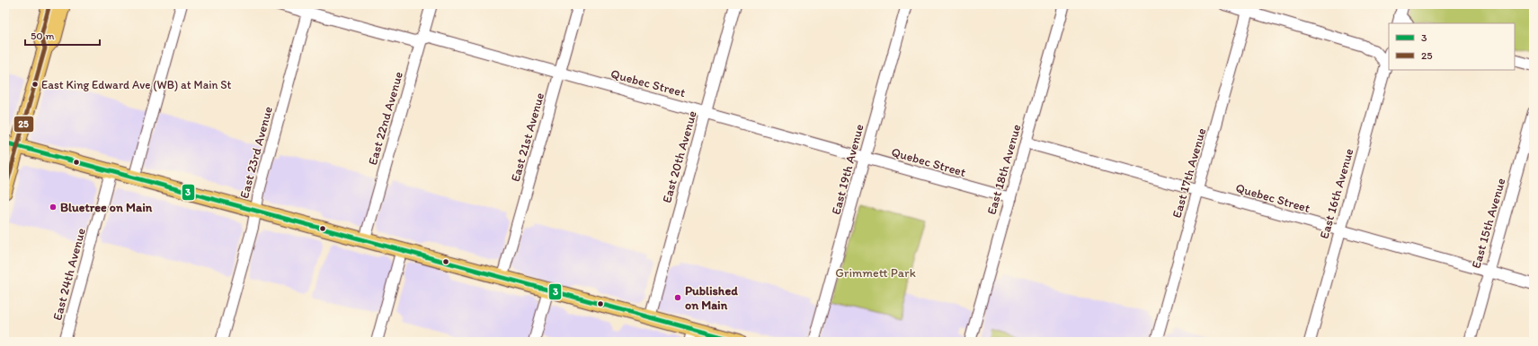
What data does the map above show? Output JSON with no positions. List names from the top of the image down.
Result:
{
  "streets": {
    "street": [
      "Quebec Street",
      "East 22nd Avenue",
      "East 21st Avenue",
      "East 23rd Avenue",
      "East 20th Avenue",
      "East 19th Avenue",
      "East 18th Avenue",
      "East 17th Avenue",
      "East 16th Avenue",
      "East 15th Avenue",
      "East 24th Avenue"
    ]
  },
  "crossings": [
    ["Quebec Street", "East 22nd Avenue"],
    ["Quebec Street", "East 21st Avenue"],
    ["Quebec Street", "East 23rd Avenue"],
    ["Quebec Street", "East 20th Avenue"],
    ["Quebec Street", "East 19th Avenue"],
    ["Quebec Street", "East 18th Avenue"],
    ["Quebec Street", "East 17th Avenue"],
    ["Quebec Street", "East 16th Avenue"],
    ["Quebec Street", "East 15th Avenue"]
  ],
  "parks": ["Grimmett Park"],
  "places": ["East King Edward Ave (WB) at Main St", "Bluetree on Main", "Published on Main"],
  "lines": ["transit line 25", "transit line 3"],
  "legend": ["3", "25"],
  "scale_bar": "50 m"
}
